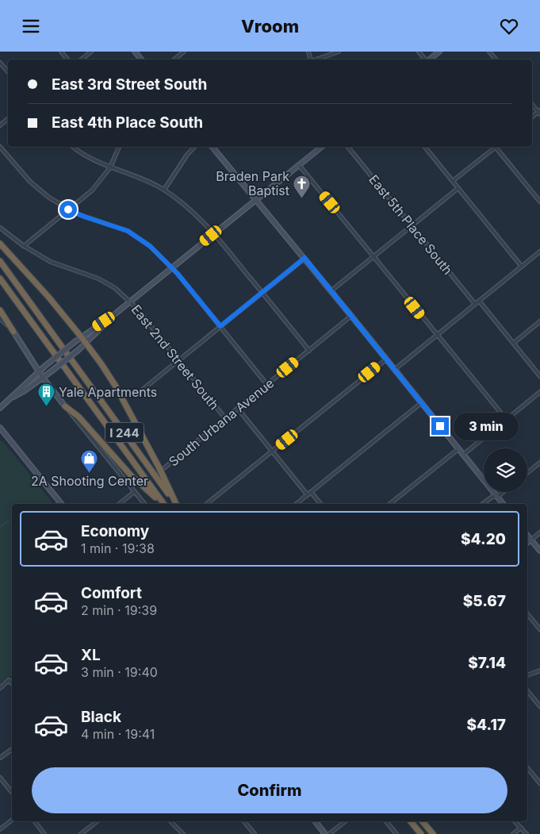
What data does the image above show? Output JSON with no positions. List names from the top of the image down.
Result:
{
  "streets": {
    "highway": ["I 244"],
    "street": ["East 5th Place South", "East 2nd Street South", "South Urbana Avenue"]
  },
  "crossings": [
    ["East 2nd Street South", "South Urbana Avenue"]
  ],
  "places": {
    "church": ["Braden Park Baptist"],
    "building": ["Yale Apartments"],
    "shop": ["2A Shooting Center"]
  },
  "page": {
    "header": "Vroom",
    "banner": ["East 3rd Street South", "East 4th Place South"],
    "bubble": "3 min",
    "list": [
      {
        "name": "Economy",
        "note": "1 min · 19:38",
        "value": "$4.20"
      },
      {
        "name": "Comfort",
        "note": "2 min · 19:39",
        "value": "$5.67"
      },
      {
        "name": "XL",
        "note": "3 min · 19:40",
        "value": "$7.14"
      },
      {
        "name": "Black",
        "note": "4 min · 19:41",
        "value": "$4.17"
      }
    ],
    "buttons": "Confirm"
  }
}
